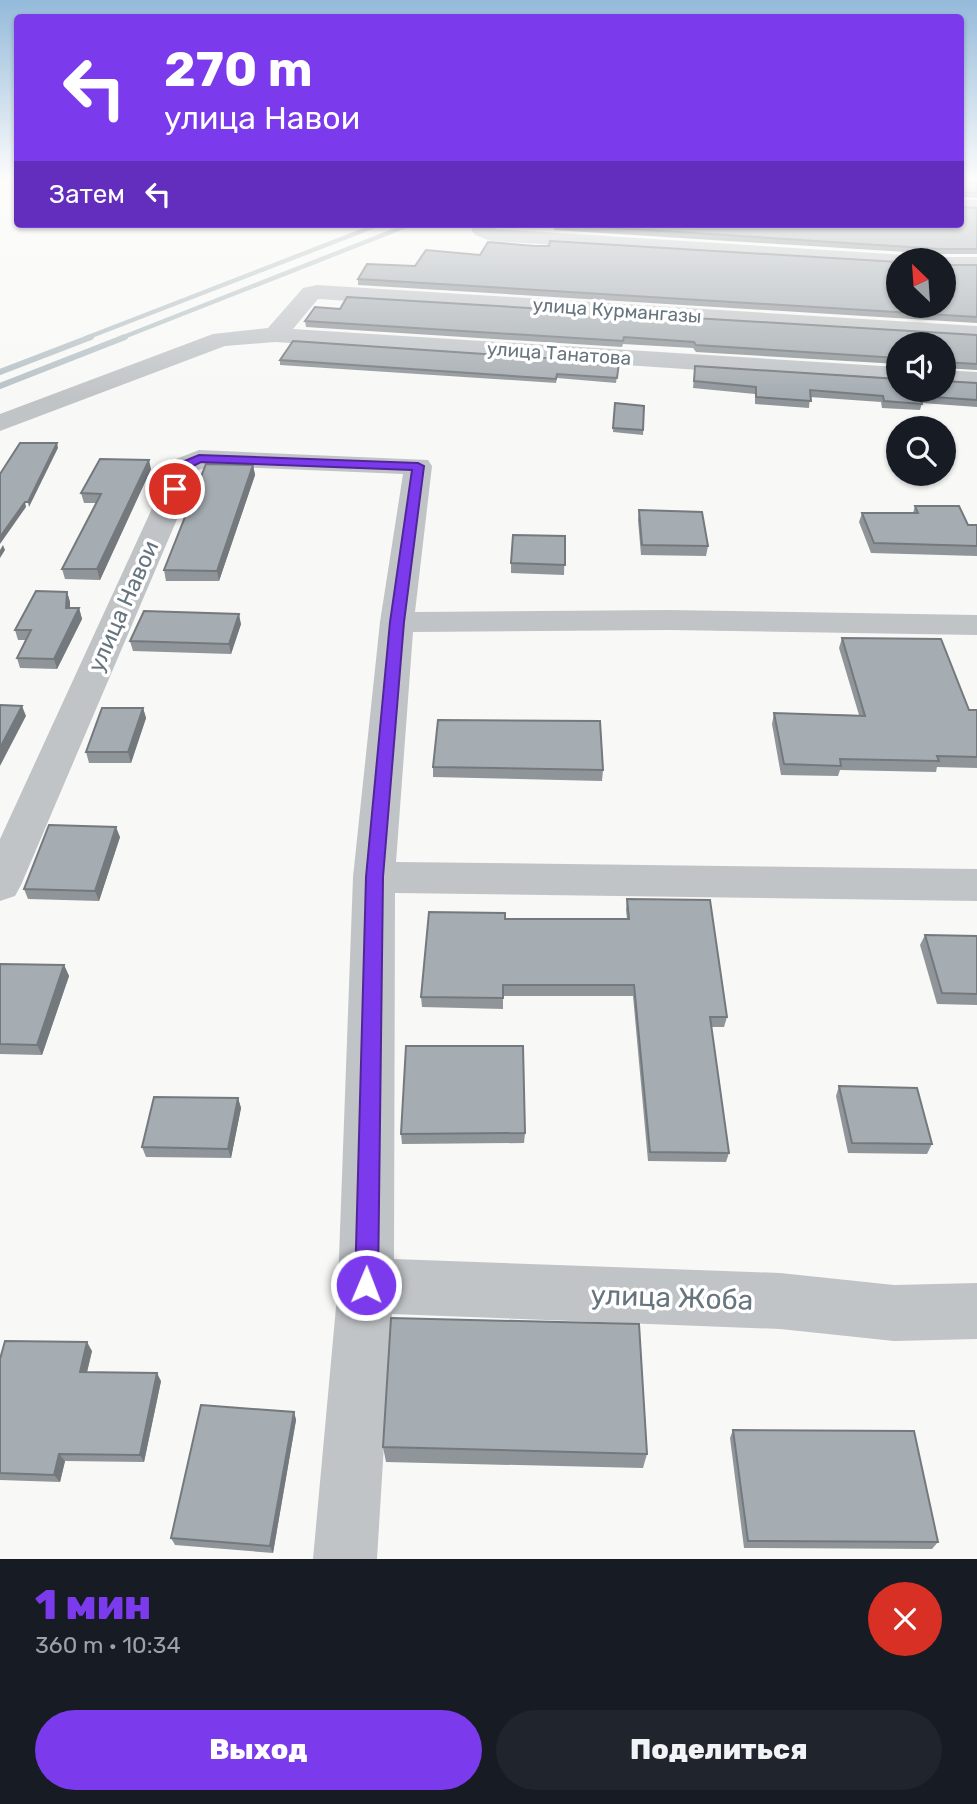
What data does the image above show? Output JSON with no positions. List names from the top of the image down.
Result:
{
  "streets": {
    "street": [
      "улица Курмангазы",
      "улица Танатова",
      "улица Навои",
      "улица Жоба"
    ]
  },
  "crossings": [
    ["улица Курмангазы", "улица Танатова"]
  ],
  "north": "top left",
  "page": {
    "turn": ["270 m", "улица Навои"],
    "then": "Затем",
    "heading": ["1 мин", "360 m · 10:34"],
    "buttons": ["Выход", "Поделиться"]
  }
}
